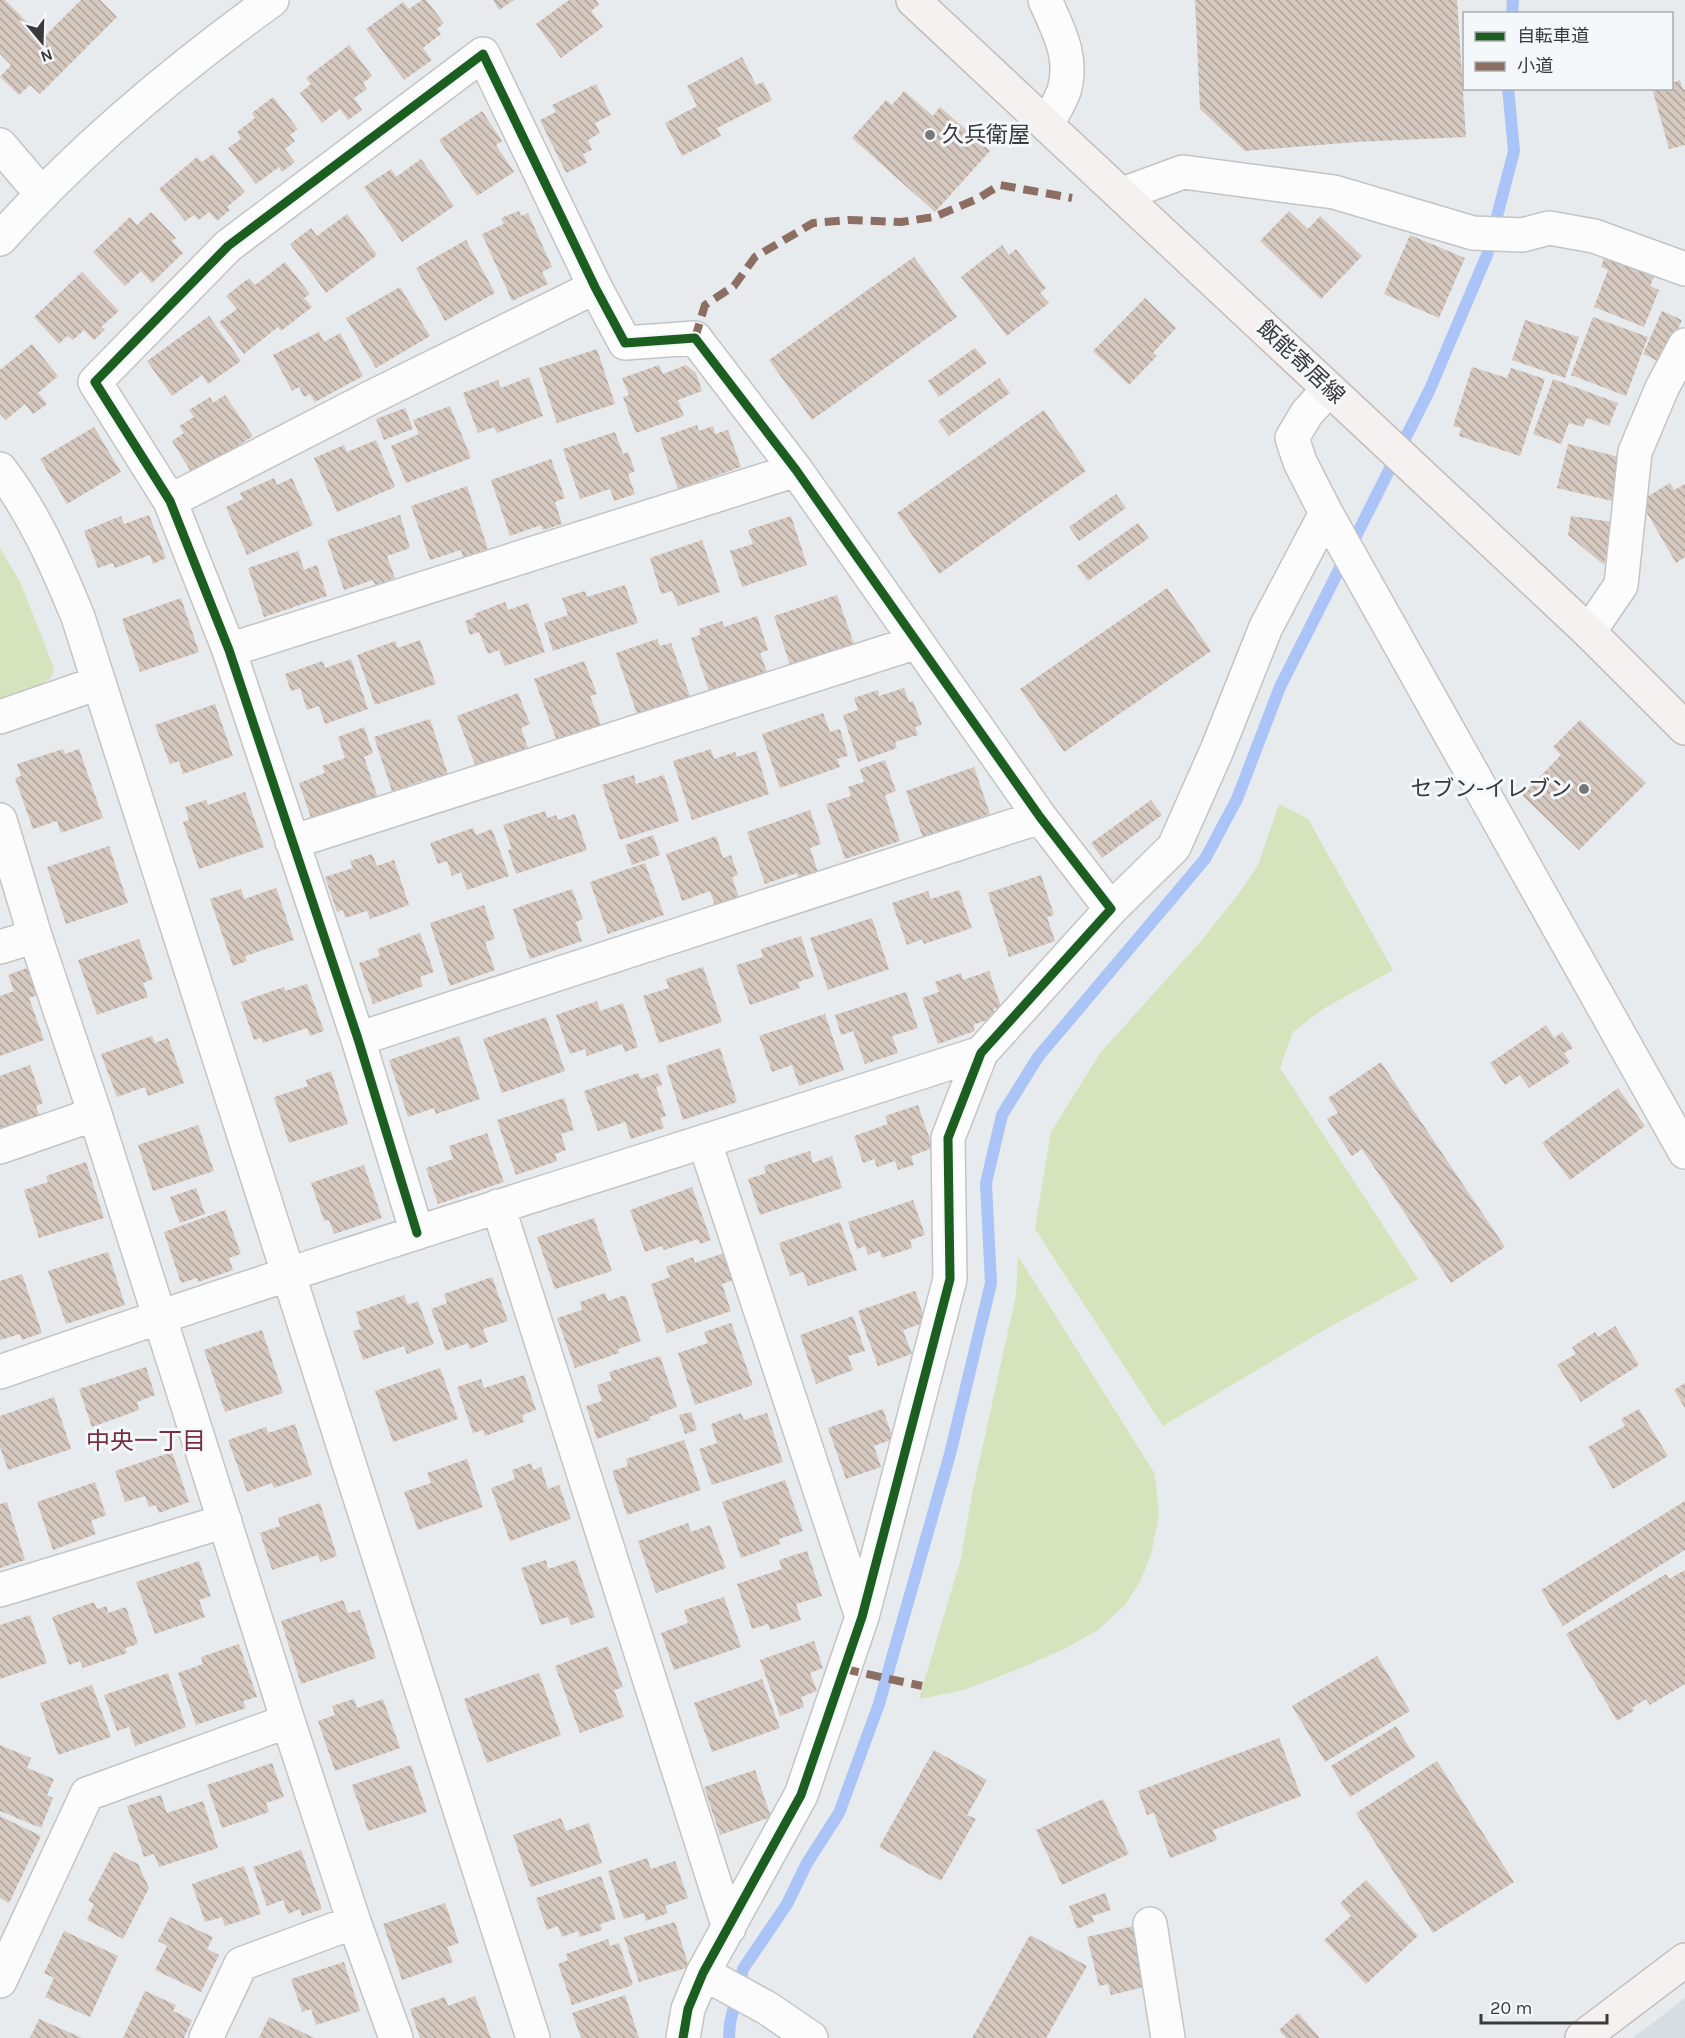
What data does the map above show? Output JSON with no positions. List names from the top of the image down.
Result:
{
  "streets": {
    "main road": ["飯能寄居線"]
  },
  "districts": ["中央一丁目"],
  "places": ["久兵衛屋", "セブン-イレブン"],
  "legend": ["自転車道", "小道"],
  "scale_bar": "20 m",
  "north": "bottom"
}
